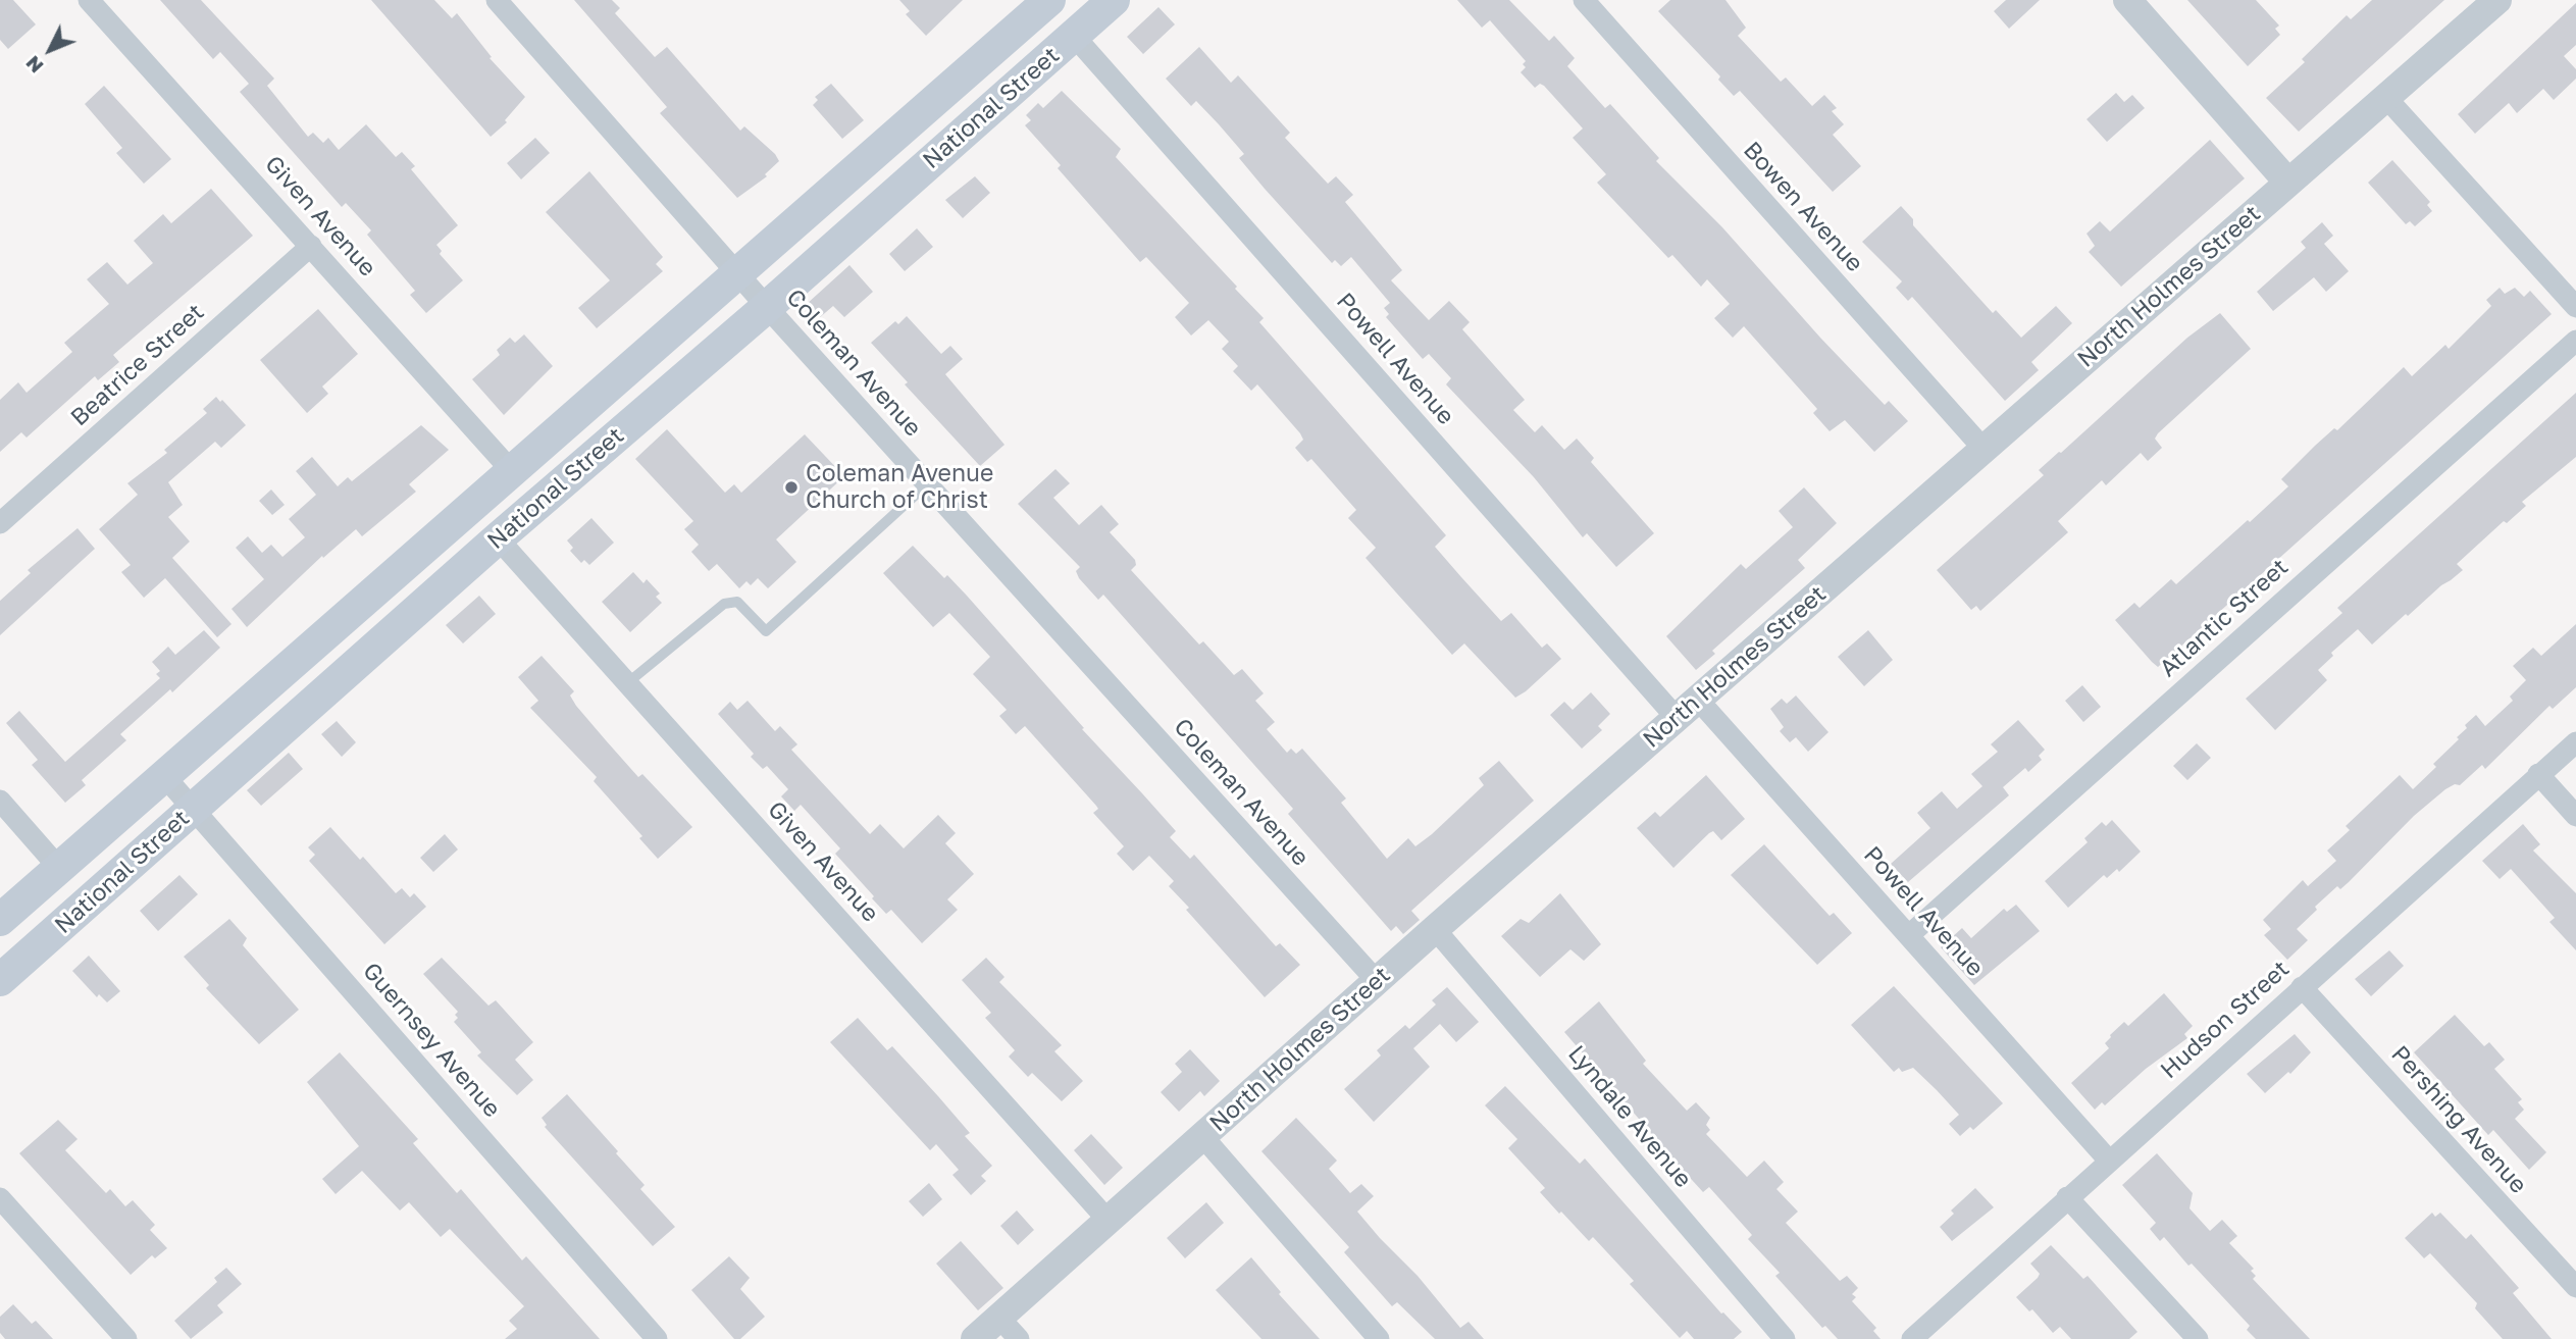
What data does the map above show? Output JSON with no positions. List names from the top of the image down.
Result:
{
  "streets": {
    "main road": ["National Street"],
    "street": [
      "Bowen Avenue",
      "Given Avenue",
      "North Holmes Street",
      "Powell Avenue",
      "Coleman Avenue",
      "Beatrice Street",
      "Atlantic Street",
      "Hudson Street",
      "Guernsey Avenue",
      "Lyndale Avenue",
      "Pershing Avenue"
    ]
  },
  "crossings": [
    ["National Street", "Given Avenue"],
    ["National Street", "Powell Avenue"],
    ["National Street", "Coleman Avenue"],
    ["National Street", "Guernsey Avenue"],
    ["Bowen Avenue", "North Holmes Street"],
    ["Given Avenue", "North Holmes Street"],
    ["Given Avenue", "Beatrice Street"],
    ["North Holmes Street", "Powell Avenue"],
    ["North Holmes Street", "Coleman Avenue"],
    ["North Holmes Street", "Lyndale Avenue"],
    ["Powell Avenue", "Atlantic Street"],
    ["Powell Avenue", "Hudson Street"],
    ["Hudson Street", "Pershing Avenue"]
  ],
  "places": ["Coleman Avenue Church of Christ"],
  "north": "bottom left"
}
